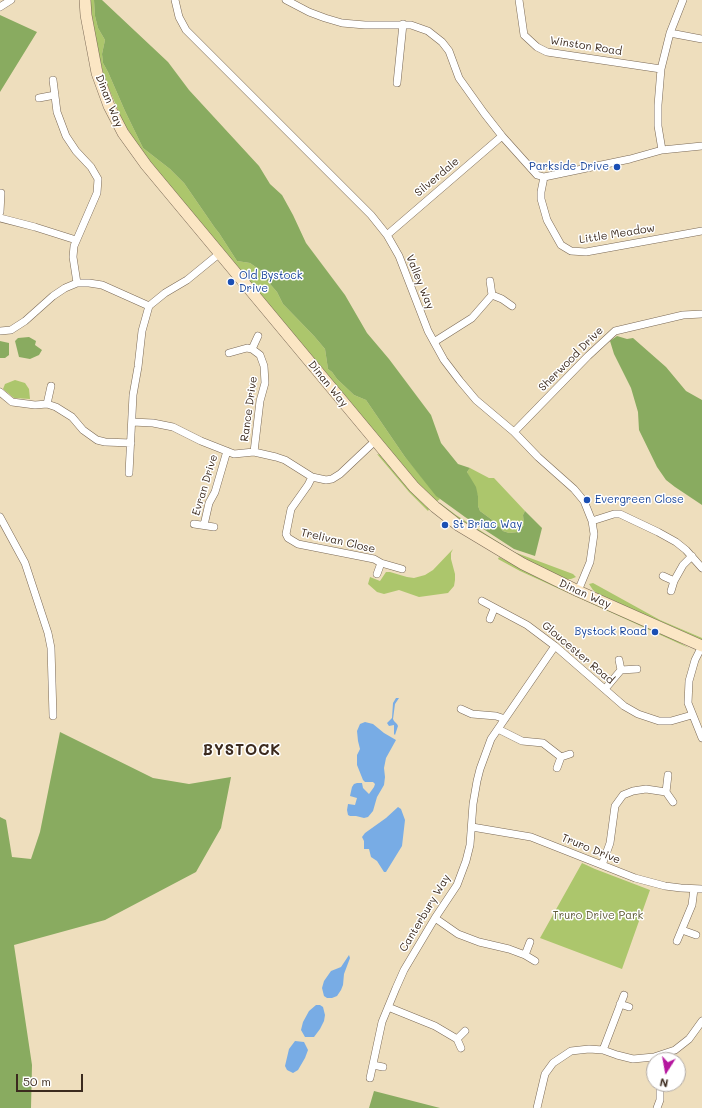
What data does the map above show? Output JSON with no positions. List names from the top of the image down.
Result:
{
  "streets": {
    "street": [
      "Winston Road",
      "Dinan Way",
      "Silverdale",
      "Little Meadow",
      "Valley Way",
      "Sherwood Drive",
      "Rance Drive",
      "Evran Drive",
      "Trelivan Close",
      "Gloucester Road",
      "Truro Drive",
      "Canterbury Way"
    ]
  },
  "crossings": [
    ["Dinan Way", "Valley Way"],
    ["Silverdale", "Valley Way"],
    ["Valley Way", "Sherwood Drive"],
    ["Gloucester Road", "Canterbury Way"],
    ["Truro Drive", "Canterbury Way"]
  ],
  "districts": ["BYSTOCK"],
  "parks": ["Truro Drive Park"],
  "places": [
    "Parkside Drive",
    "Old Bystock Drive",
    "Evergreen Close",
    "St Briac Way",
    "Bystock Road"
  ],
  "scale_bar": "50 m",
  "north": "bottom"
}
